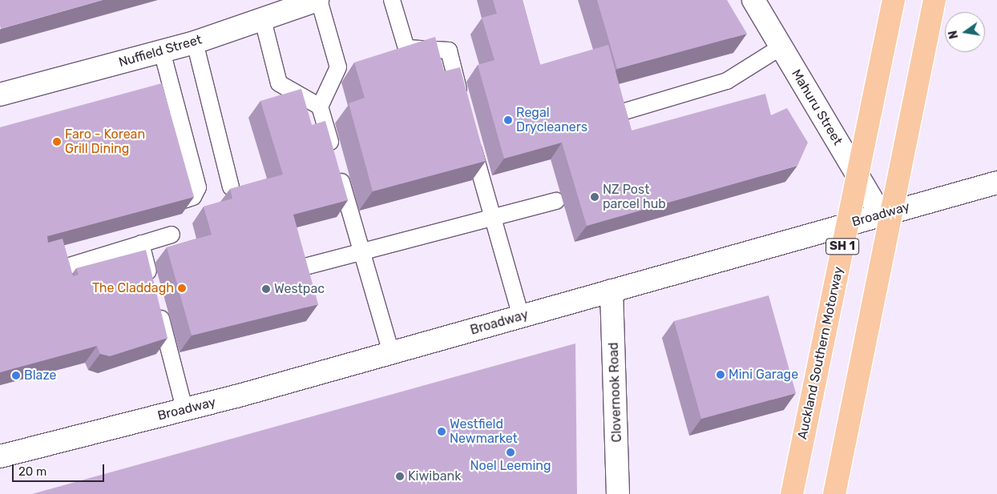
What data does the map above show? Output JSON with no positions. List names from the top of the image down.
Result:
{
  "streets": {
    "highway": ["SH 1", "Auckland Southern Motorway"],
    "main road": [
      "Nuffield Street",
      "Mahuru Street",
      "Broadway",
      "Clovernook Road"
    ]
  },
  "crossings": [
    ["Mahuru Street", "Broadway"],
    ["Broadway", "Clovernook Road"]
  ],
  "places": [
    "Regal Drycleaners",
    "Faro - Korean Grill Dining",
    "NZ Post parcel hub",
    "The Claddagh",
    "Westpac",
    "Mini Garage",
    "Blaze",
    "Westfield Newmarket",
    "Noel Leeming",
    "Kiwibank"
  ],
  "scale_bar": "20 m",
  "north": "left"
}
